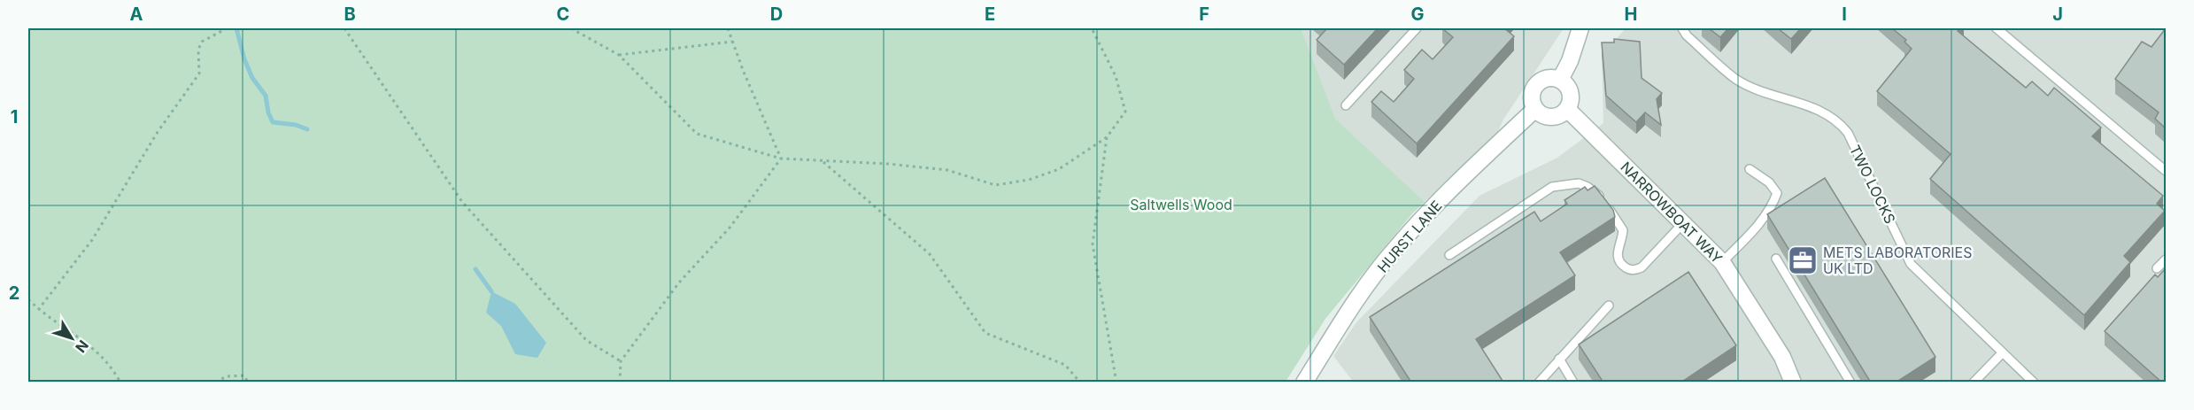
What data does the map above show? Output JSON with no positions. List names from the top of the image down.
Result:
{
  "streets": {
    "street": ["NARROWBOAT WAY", "HURST LANE"],
    "lane": ["TWO LOCKS"]
  },
  "crossings": [
    ["NARROWBOAT WAY", "HURST LANE"]
  ],
  "parks": ["Saltwells Wood"],
  "places": {
    "office": ["METS LABORATORIES UK LTD"]
  },
  "north": "bottom right",
  "grid": {
    "columns": [
      "A",
      "B",
      "C",
      "D",
      "E",
      "F",
      "G",
      "H",
      "I",
      "J"
    ],
    "rows": ["1", "2"]
  }
}
